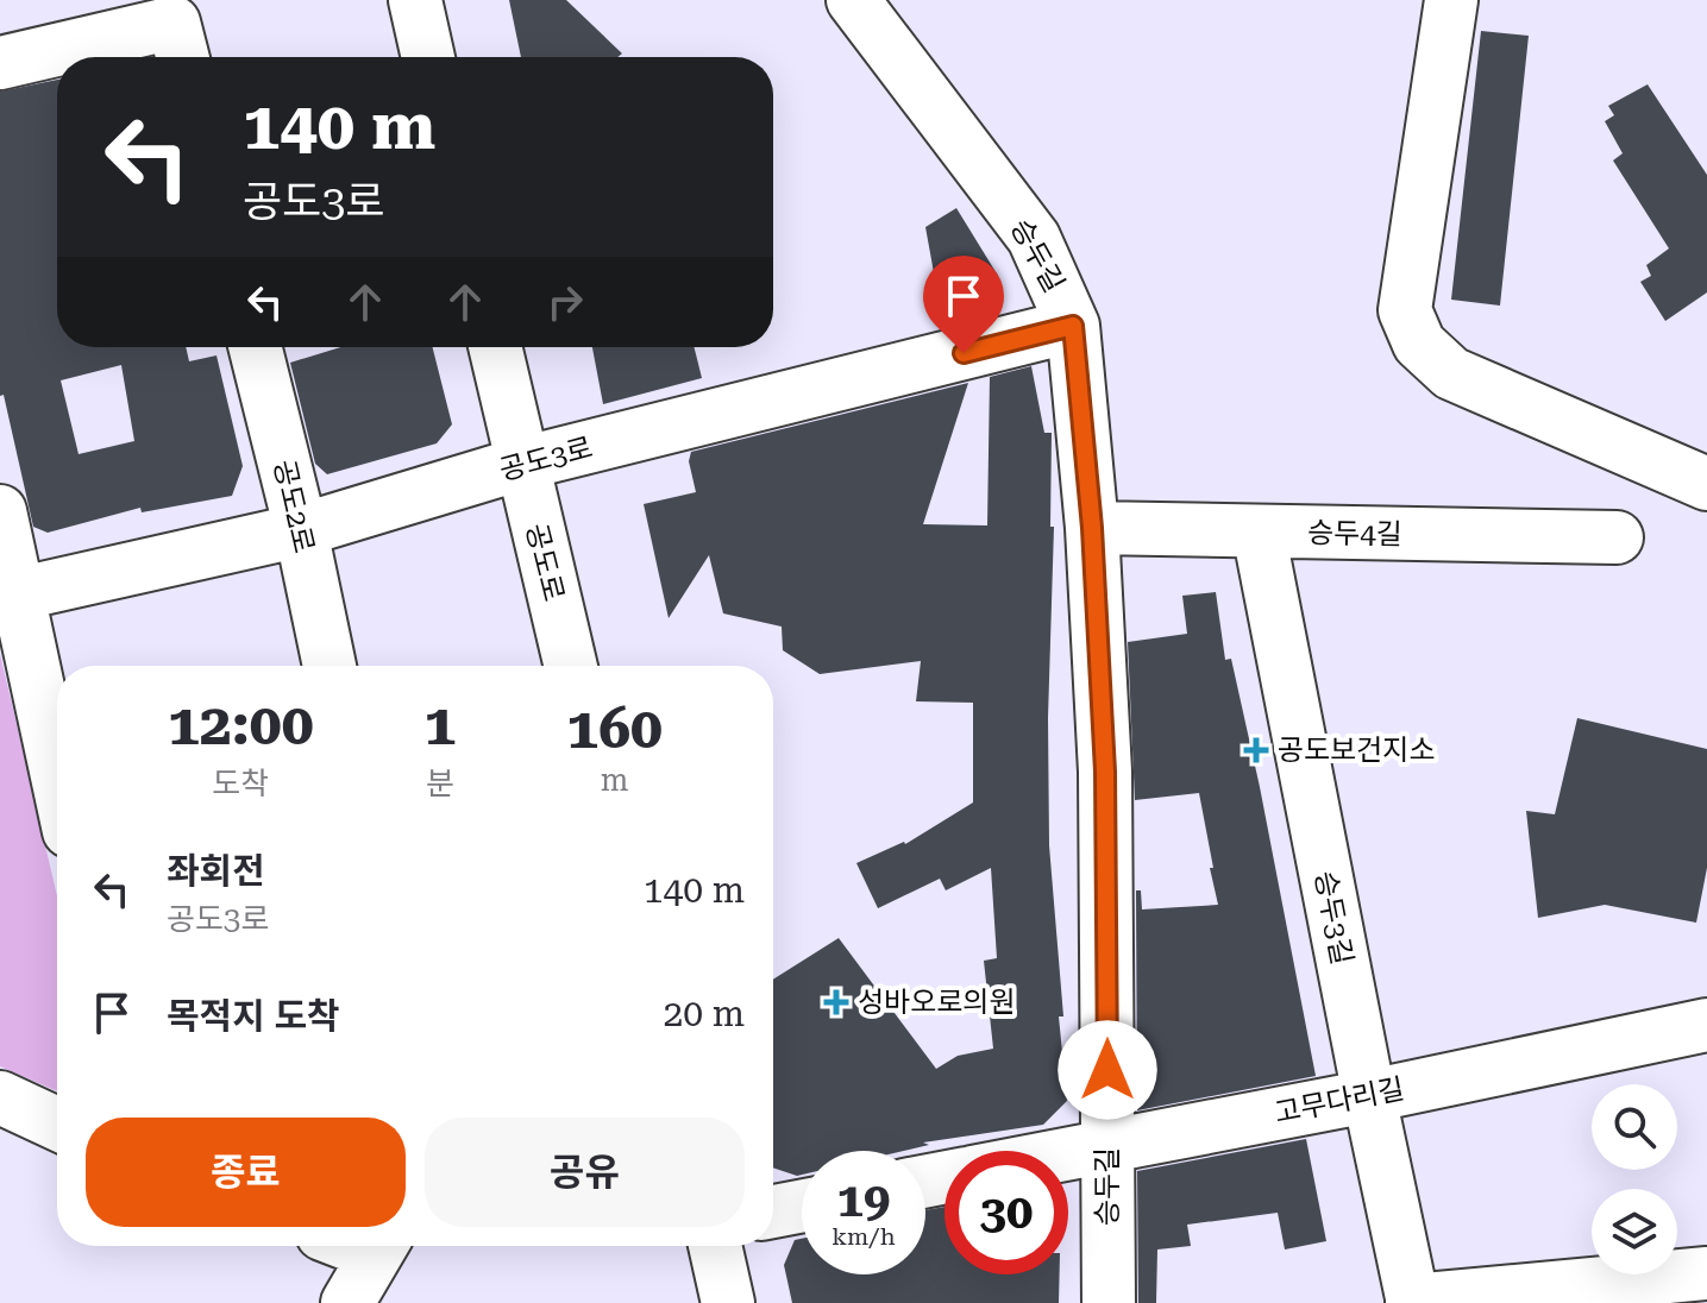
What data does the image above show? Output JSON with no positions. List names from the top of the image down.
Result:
{
  "streets": {
    "street": [
      "승두길",
      "공도3로",
      "공도2로",
      "승두4길",
      "공도로",
      "승두3길",
      "고무다리길"
    ]
  },
  "crossings": [
    ["승두길", "공도3로"],
    ["승두길", "승두4길"],
    ["승두길", "고무다리길"],
    ["공도3로", "공도2로"],
    ["공도3로", "공도로"],
    ["승두4길", "승두3길"],
    ["승두3길", "고무다리길"]
  ],
  "places": {
    "health": ["공도보건지소", "성바오로의원"]
  },
  "page": {
    "turn": ["140 m", "공도3로"],
    "eta": [
      "12:00",
      "도착",
      "1",
      "분",
      "160",
      "m"
    ],
    "list": [
      {
        "name": "좌회전",
        "note": "공도3로",
        "value": "140 m"
      },
      {
        "name": "목적지 도착",
        "value": "20 m"
      }
    ],
    "buttons": ["종료", "공유"],
    "speed": "19 km/h",
    "limit": "30"
  }
}
